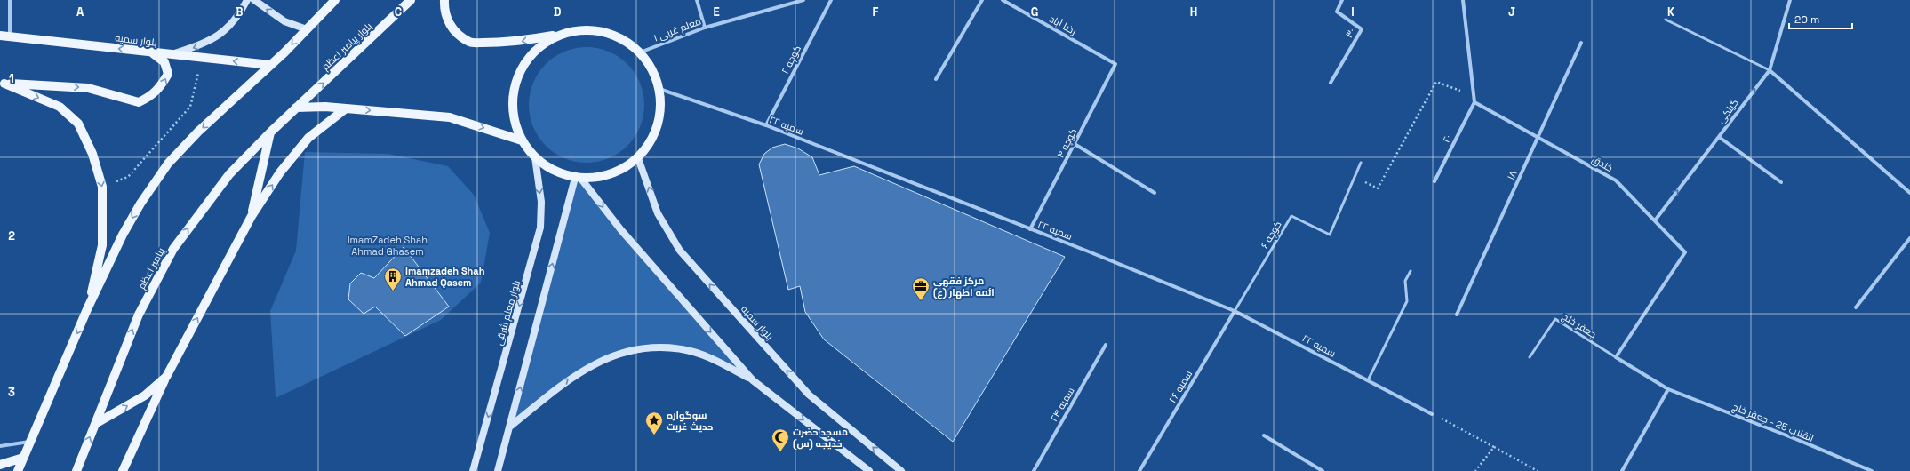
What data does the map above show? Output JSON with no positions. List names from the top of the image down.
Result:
{
  "streets": {
    "main road": [
      "بلوار سمیه",
      "بلوار پیامبر اعظم",
      "پیامبر اعظم",
      "بلوار معلم شرقی"
    ],
    "street": [
      "رضا آباد",
      "معلم غربی ۱",
      "۳۰",
      "کوچه ۲",
      "گیلکی",
      "سمیه ۲۲",
      "۲۰",
      "کوچه ۴",
      "خندق",
      "۱۸",
      "سمیه ۲۶",
      "سمیه ۲۴",
      "انقلاب 25 - جعفر خلج"
    ],
    "lane": ["کوچه ۶", "جعفر خلج"]
  },
  "crossings": [
    ["رضا آباد", "کوچه ۴"],
    ["بلوار پیامبر اعظم", "پیامبر اعظم"],
    ["کوچه ۲", "سمیه ۲۲"],
    ["گیلکی", "خندق"],
    ["سمیه ۲۲", "کوچه ۴"],
    ["سمیه ۲۲", "کوچه ۶"],
    ["سمیه ۲۲", "سمیه ۲۶"],
    ["۲۰", "خندق"],
    ["خندق", "۱۸"],
    ["خندق", "جعفر خلج"],
    ["خندق", "انقلاب 25 - جعفر خلج"],
    ["کوچه ۶", "سمیه ۲۶"],
    ["جعفر خلج", "انقلاب 25 - جعفر خلج"]
  ],
  "one_way": ["گیلکی"],
  "parks": ["ImamZadeh Shah Ahmad Ghasem"],
  "places": {
    "building": ["Imamzadeh Shah Ahmad Qasem"],
    "office": ["مرکز فقهی ائمه اطهار (ع)"],
    "place": ["سوگواره حدیث غربت"],
    "mosque": ["مسجد حضرت خدیجه (س)"]
  },
  "scale_bar": "20 m",
  "grid": {
    "columns": [
      "A",
      "B",
      "C",
      "D",
      "E",
      "F",
      "G",
      "H",
      "I",
      "J",
      "K"
    ],
    "rows": ["1", "2", "3"]
  }
}
